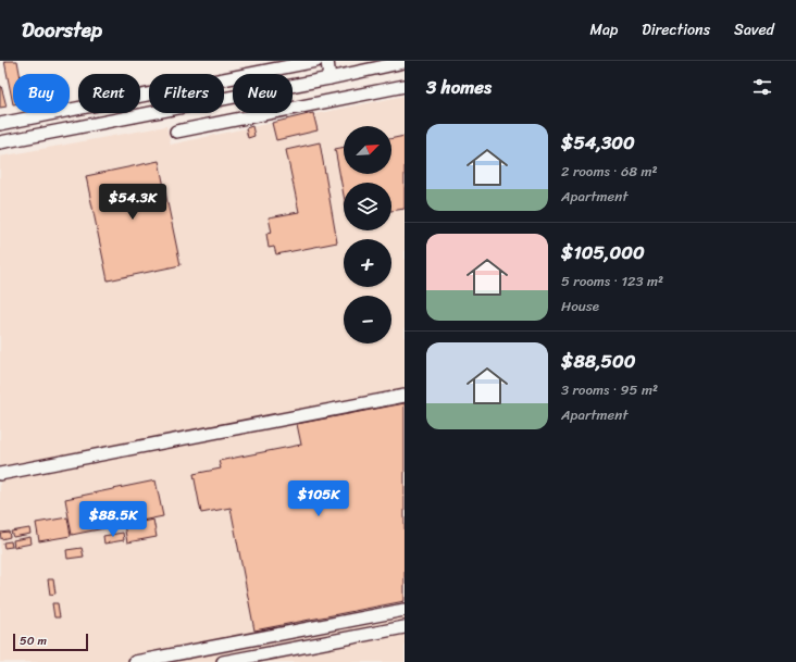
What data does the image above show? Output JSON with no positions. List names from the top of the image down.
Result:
{
  "scale_bar": "50 m",
  "north": "top right",
  "page": {
    "header": "Doorstep",
    "nav": ["Map", "Directions", "Saved"],
    "heading": "3 homes",
    "chip": [
      "Buy",
      "Rent",
      "Filters",
      "New"
    ],
    "list": [
      {
        "name": "$54,300",
        "note": "2 rooms · 68 m² · Apartment"
      },
      {
        "name": "$105,000",
        "note": "5 rooms · 123 m² · House"
      },
      {
        "name": "$88,500",
        "note": "3 rooms · 95 m² · Apartment"
      }
    ],
    "map_buttons": ["+", "−"],
    "price": ["$54.3K", "$105K", "$88.5K"],
    "scale": "50 m"
  }
}
